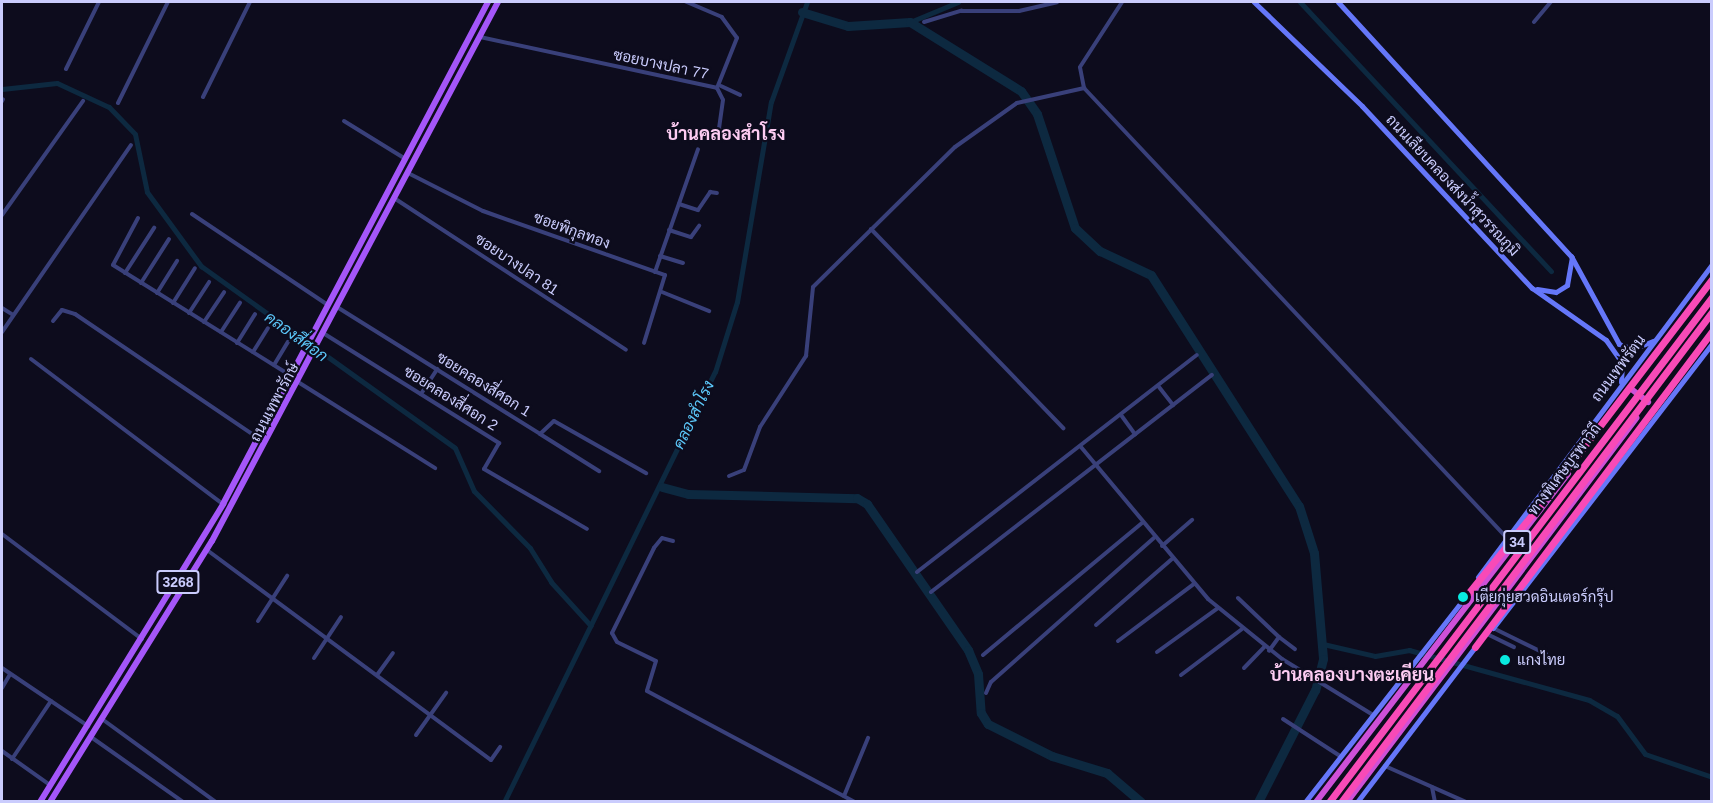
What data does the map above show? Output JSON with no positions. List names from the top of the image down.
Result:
{
  "streets": {
    "highway": ["ถนนเทพรัตน", "ทางพิเศษบูรพาวิถี", "34"],
    "main road": ["ถนนเลียบคลองส่งน้ำสุวรรณภูมิ", "ถนนเทพารักษ์", "3268"],
    "street": [
      "ซอยบางปลา 77",
      "ซอยพิกุลทอง",
      "ซอยบางปลา 81",
      "ซอยคลองสี่ศอก 1",
      "ซอยคลองสี่ศอก 2"
    ]
  },
  "crossings": [
    ["ซอยบางปลา 77", "ถนนเทพารักษ์"],
    ["ถนนเลียบคลองส่งน้ำสุวรรณภูมิ", "ถนนเทพรัตน"],
    ["ซอยพิกุลทอง", "ถนนเทพารักษ์"],
    ["ซอยบางปลา 81", "ถนนเทพารักษ์"],
    ["ซอยคลองสี่ศอก 1", "ถนนเทพารักษ์"],
    ["ซอยคลองสี่ศอก 2", "ถนนเทพารักษ์"]
  ],
  "districts": ["บ้านคลองสำโรง", "บ้านคลองบางตะเคียน"],
  "water": ["คลองสี่ศอก", "คลองสำโรง"],
  "places": ["เตียกุ่ยฮวดอินเตอร์กรุ๊ป", "แกงไทย"]
}
